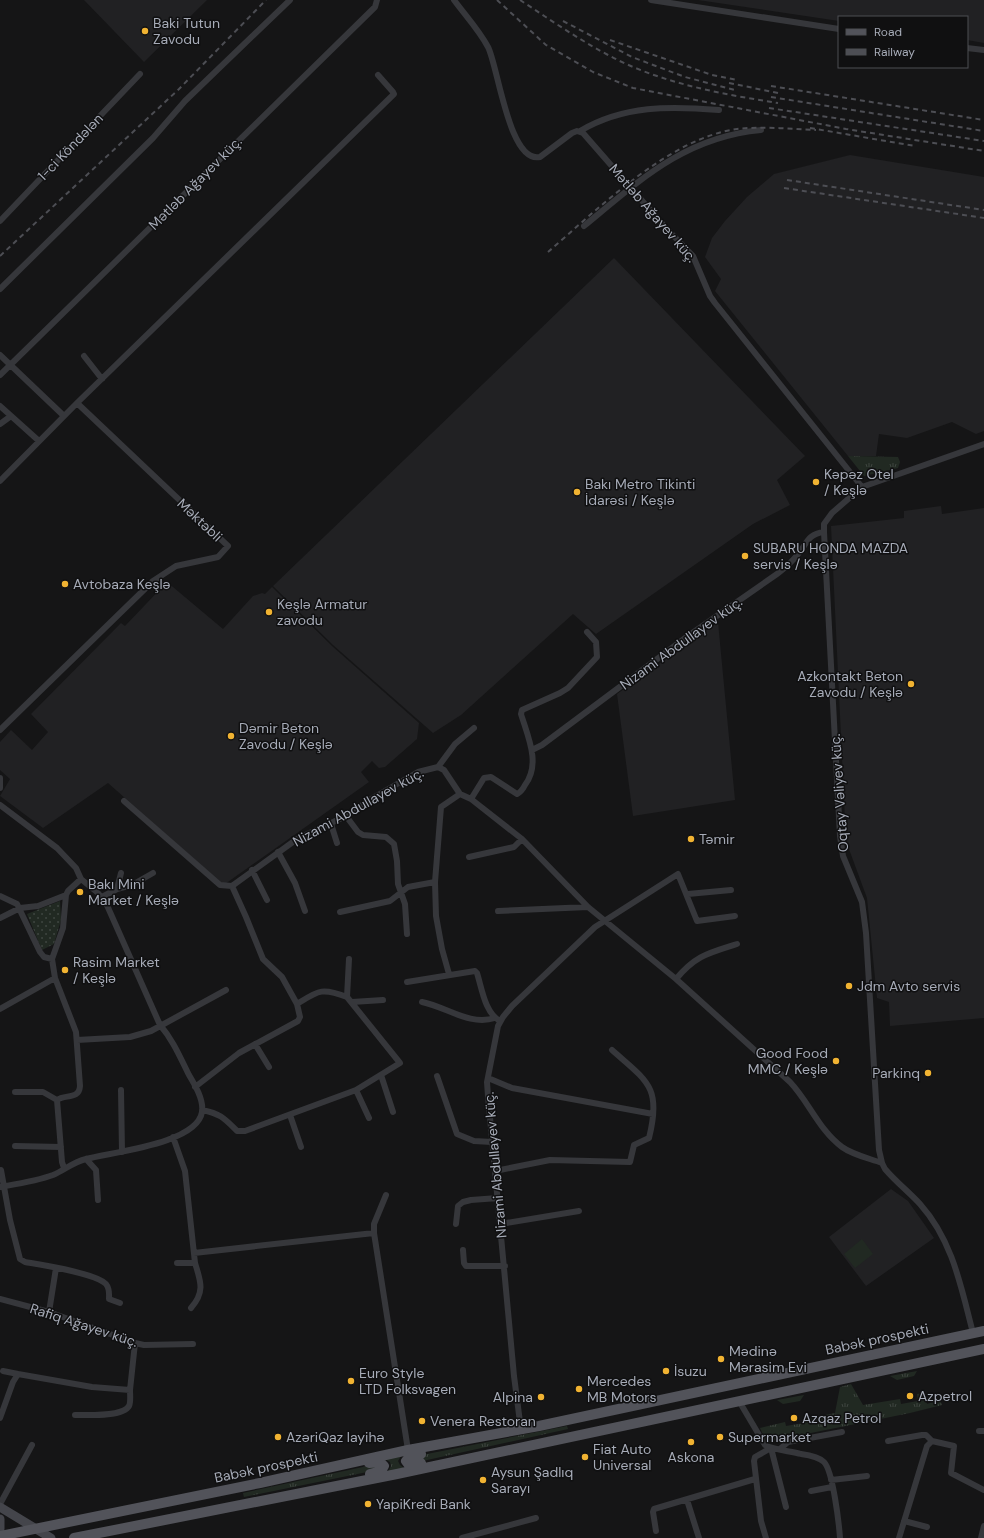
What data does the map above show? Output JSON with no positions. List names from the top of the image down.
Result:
{
  "streets": {
    "main road": ["Babək prospekti"],
    "street": [
      "1-ci Köndələn",
      "Mətləb Ağayev küç.",
      "Məktəbli",
      "Nizami Abdullayev küç.",
      "Oqtay Vəliyev küç.",
      "Rafiq Ağayev küç."
    ]
  },
  "crossings": [
    ["Mətləb Ağayev küç.", "Oqtay Vəliyev küç."],
    ["Nizami Abdullayev küç.", "Oqtay Vəliyev küç."],
    ["Nizami Abdullayev küç.", "Babək prospekti"],
    ["Oqtay Vəliyev küç.", "Babək prospekti"]
  ],
  "places": [
    "Baki Tutun Zavodu",
    "Kəpəz Otel / Keşlə",
    "Bakı Metro Tikinti İdarəsi / Keşlə",
    "SUBARU HONDA MAZDA servis / Keşlə",
    "Avtobaza Keşlə",
    "Keşlə Armatur zavodu",
    "Azkontakt Beton Zavodu / Keşlə",
    "Dəmir Beton Zavodu / Keşlə",
    "Təmir",
    "Bakı Mini Market / Keşlə",
    "Rasim Market / Keşlə",
    "Jdm Avto servis",
    "Good Food MMC / Keşlə",
    "Parkinq",
    "Mədinə Mərasim Evi",
    "İsuzu",
    "Euro Style LTD Folksvagen",
    "Mercedes MB Motors",
    "Azpetrol",
    "Alpina",
    "Azqaz Petrol",
    "Venera Restoran",
    "AzəriQaz layihə",
    "Supermarket",
    "Askona",
    "Fiat Auto Universal",
    "Aysun Şadlıq Sarayı",
    "YapiKredi Bank"
  ],
  "legend": ["Road", "Railway"]
}
